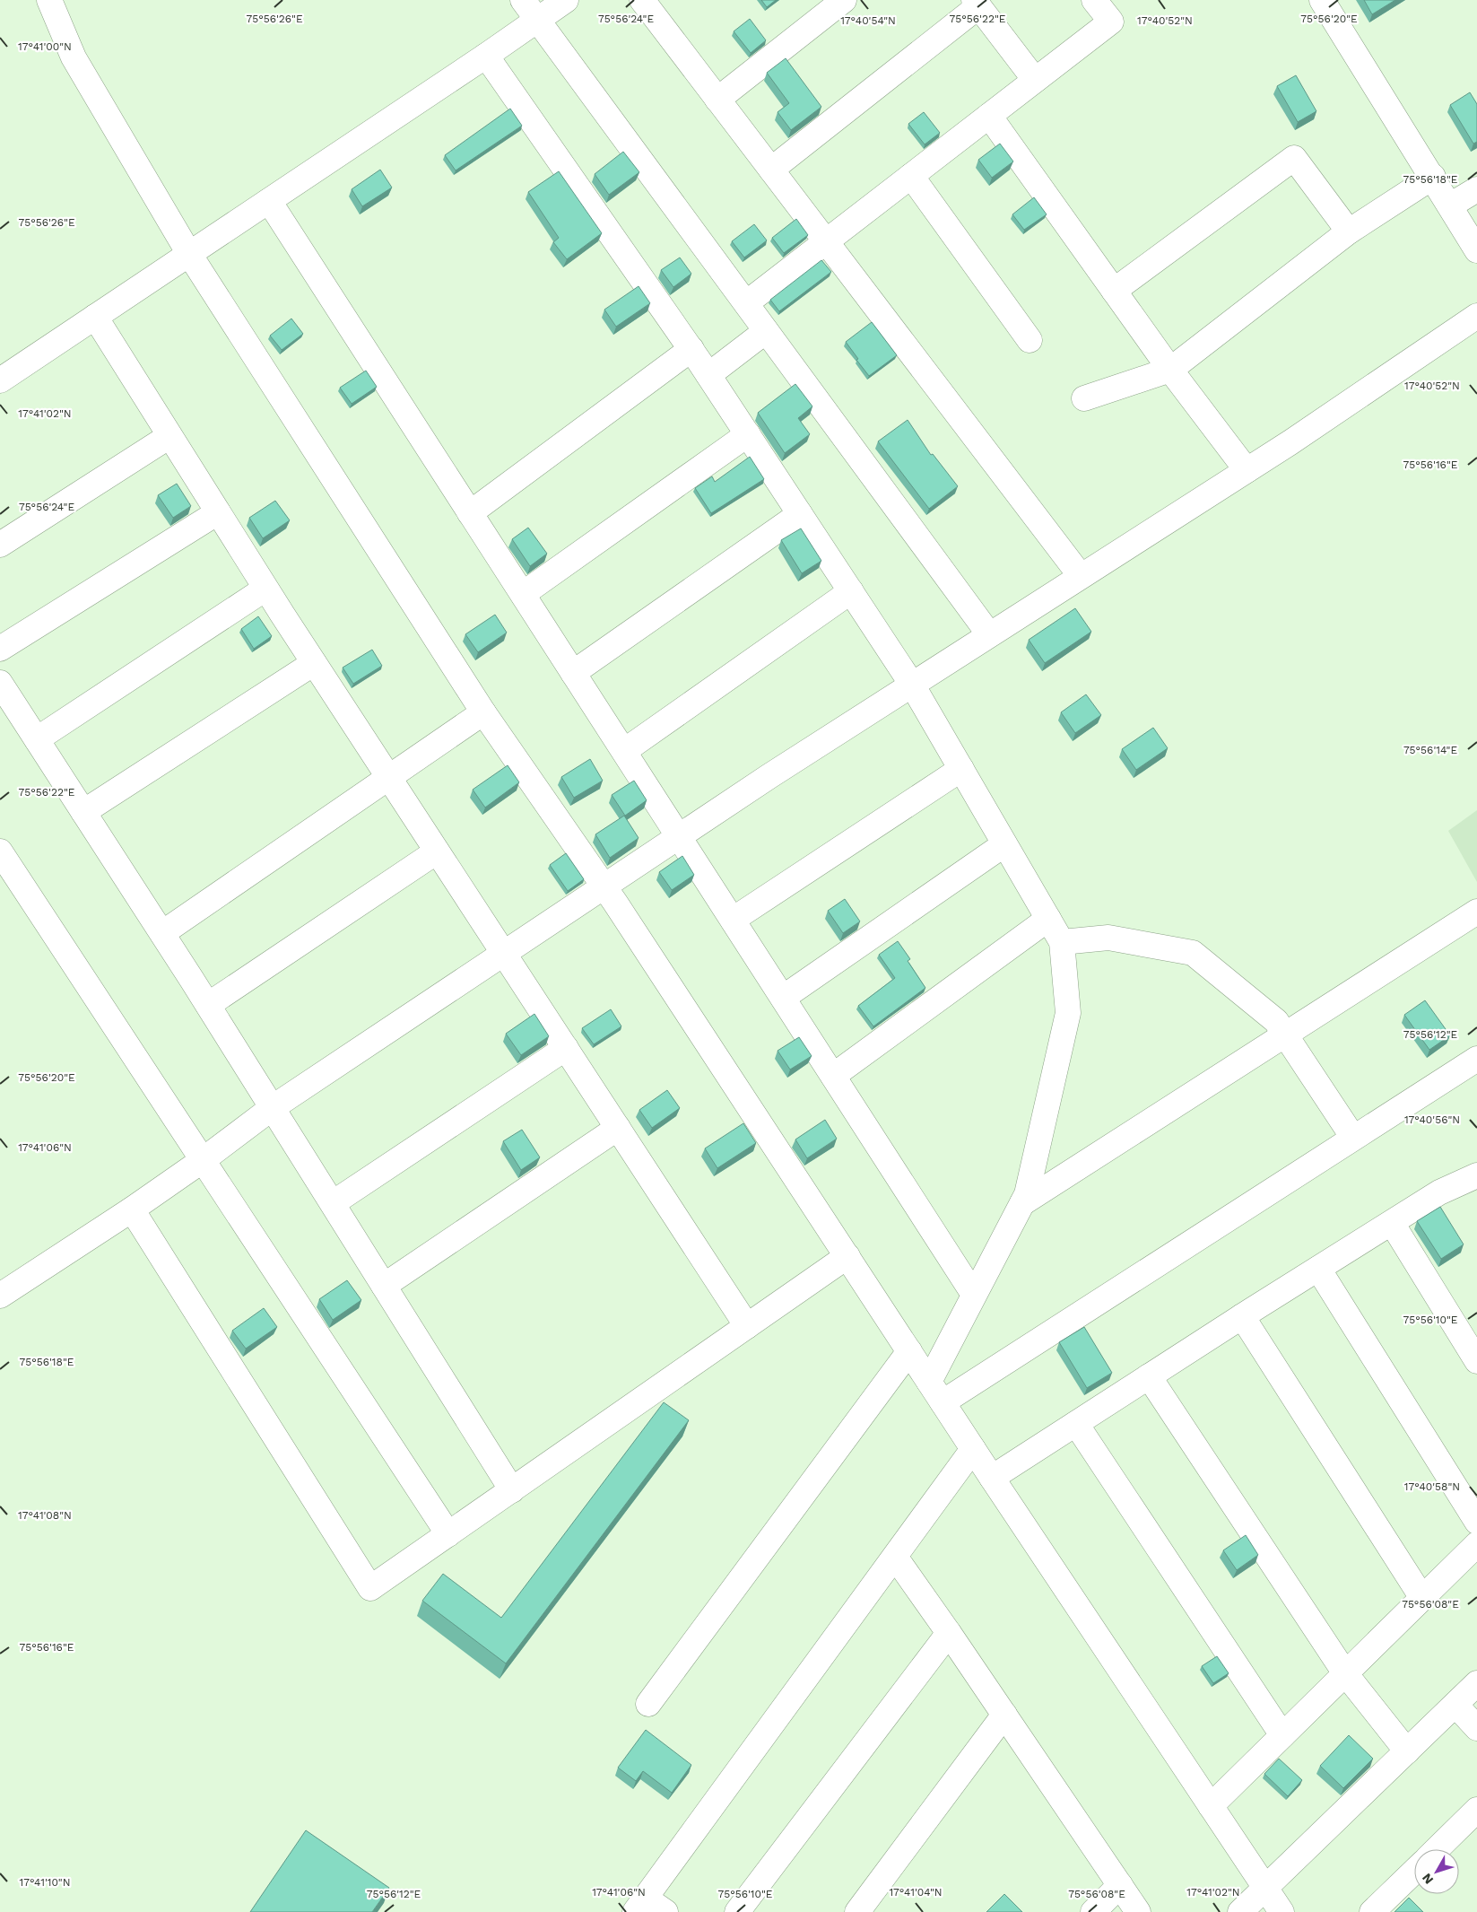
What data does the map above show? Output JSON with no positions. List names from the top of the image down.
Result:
{
  "north": "bottom left",
  "coordinates": [
    "75°56'26\"E",
    "75°56'24\"E",
    "75°56'22\"E",
    "75°56'20\"E",
    "17°40'54\"N",
    "17°40'52\"N",
    "17°41'00\"N",
    "75°56'18\"E",
    "17°41'02\"N",
    "75°56'16\"E",
    "75°56'14\"E",
    "75°56'12\"E",
    "17°40'56\"N",
    "17°41'06\"N",
    "75°56'10\"E",
    "17°40'58\"N",
    "17°41'08\"N",
    "75°56'08\"E",
    "17°41'10\"N",
    "17°41'04\"N"
  ]
}
